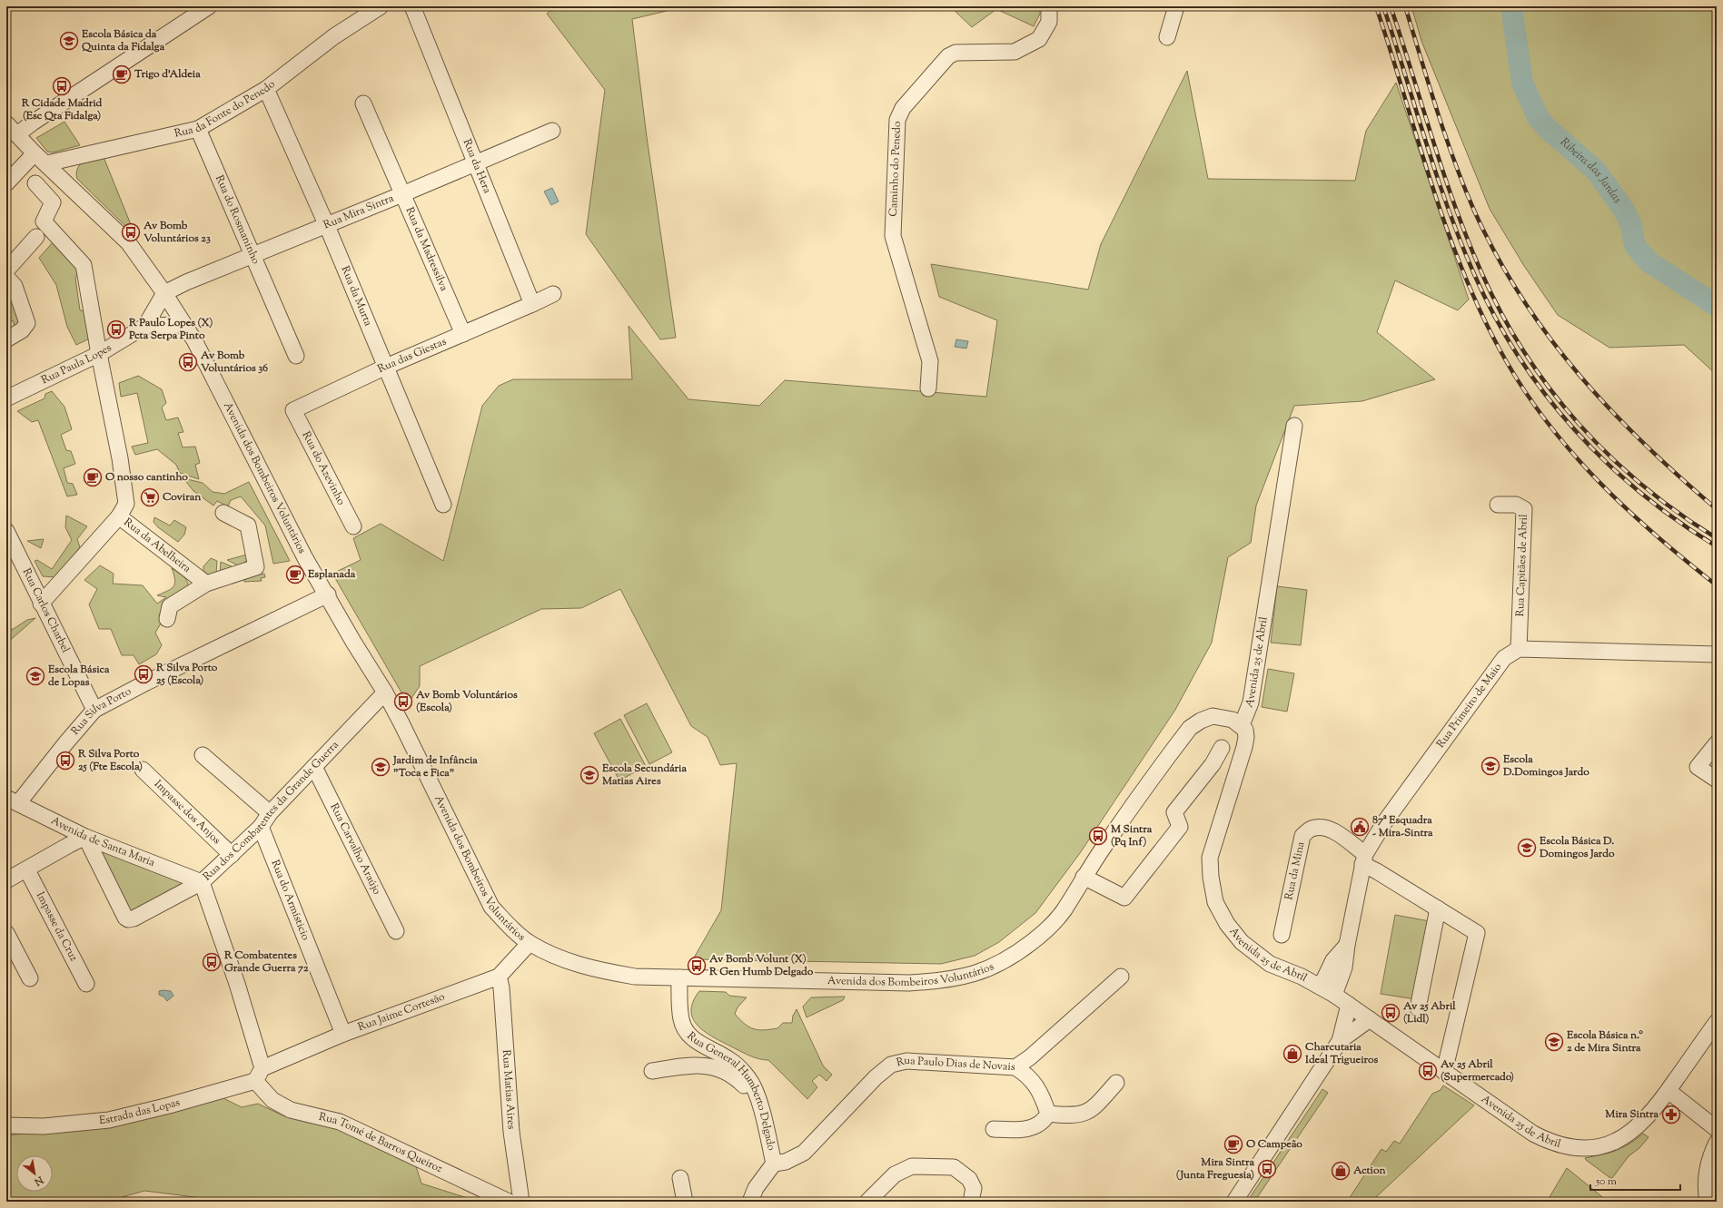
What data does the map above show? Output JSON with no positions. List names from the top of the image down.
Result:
{
  "streets": {
    "street": [
      "Rua da Fonte do Penedo",
      "Rua da Hera",
      "Caminho do Penedo",
      "Rua Mira Sintra",
      "Rua do Rosmaninho",
      "Rua da Madressilva",
      "Rua da Murta",
      "Rua das Giestas",
      "Rua Paula Lopes",
      "Rua do Azevinho",
      "Avenida dos Bombeiros Voluntários",
      "Rua da Abelheira",
      "Rua Capitães de Abril",
      "Rua Carlos Charbel",
      "Avenida 25 de Abril",
      "Rua Primeiro de Maio",
      "Rua Silva Porto",
      "Rua dos Combatentes da Grande Guerra",
      "Impasse dos Anjos",
      "Avenida de Santa Maria",
      "Rua Carvalho Araújo",
      "Rua da Mina",
      "Rua do Armísticio",
      "Impasse da Cruz",
      "Rua Jaime Cortesão",
      "Rua Paulo Dias de Novais",
      "Rua Matias Aires",
      "Rua General Humberto Delgado",
      "Estrada das Lopas",
      "Rua Tomé de Barros Queiroz"
    ]
  },
  "crossings": [
    ["Rua da Fonte do Penedo", "Rua do Rosmaninho"],
    ["Rua da Fonte do Penedo", "Rua da Murta"],
    ["Rua da Fonte do Penedo", "Avenida dos Bombeiros Voluntários"],
    ["Rua da Hera", "Rua Mira Sintra"],
    ["Rua da Hera", "Rua das Giestas"],
    ["Rua Mira Sintra", "Rua do Rosmaninho"],
    ["Rua Mira Sintra", "Rua da Madressilva"],
    ["Rua Mira Sintra", "Rua da Murta"],
    ["Rua Mira Sintra", "Rua Paula Lopes"],
    ["Rua Mira Sintra", "Avenida dos Bombeiros Voluntários"],
    ["Rua da Madressilva", "Rua das Giestas"],
    ["Rua da Murta", "Rua das Giestas"],
    ["Rua das Giestas", "Rua do Azevinho"],
    ["Rua Paula Lopes", "Avenida dos Bombeiros Voluntários"],
    ["Rua Paula Lopes", "Rua da Abelheira"],
    ["Avenida dos Bombeiros Voluntários", "Avenida 25 de Abril"],
    ["Avenida dos Bombeiros Voluntários", "Rua Silva Porto"],
    ["Avenida dos Bombeiros Voluntários", "Rua dos Combatentes da Grande Guerra"],
    ["Avenida dos Bombeiros Voluntários", "Rua Jaime Cortesão"],
    ["Avenida dos Bombeiros Voluntários", "Rua General Humberto Delgado"],
    ["Rua Capitães de Abril", "Rua Primeiro de Maio"],
    ["Rua Carlos Charbel", "Rua Silva Porto"],
    ["Avenida 25 de Abril", "Rua Primeiro de Maio"],
    ["Avenida 25 de Abril", "Rua da Mina"],
    ["Rua Primeiro de Maio", "Rua da Mina"],
    ["Rua Silva Porto", "Avenida de Santa Maria"],
    ["Rua dos Combatentes da Grande Guerra", "Impasse dos Anjos"],
    ["Rua dos Combatentes da Grande Guerra", "Avenida de Santa Maria"],
    ["Rua dos Combatentes da Grande Guerra", "Rua Carvalho Araújo"],
    ["Rua dos Combatentes da Grande Guerra", "Rua do Armísticio"],
    ["Rua dos Combatentes da Grande Guerra", "Rua Jaime Cortesão"],
    ["Rua dos Combatentes da Grande Guerra", "Estrada das Lopas"],
    ["Rua dos Combatentes da Grande Guerra", "Rua Tomé de Barros Queiroz"],
    ["Rua do Armísticio", "Rua Jaime Cortesão"],
    ["Rua Jaime Cortesão", "Rua Matias Aires"],
    ["Rua Jaime Cortesão", "Estrada das Lopas"],
    ["Rua Jaime Cortesão", "Rua Tomé de Barros Queiroz"],
    ["Rua Paulo Dias de Novais", "Rua General Humberto Delgado"],
    ["Estrada das Lopas", "Rua Tomé de Barros Queiroz"]
  ],
  "water": ["Ribeira das Jardas"],
  "places": {
    "school or university": [
      "Escola Básica da Quinta da Fidalga",
      "Escola Básica de Lopas",
      "Escola D.Domingos Jardo",
      "Jardim de Infância \"Toca e Fica\"",
      "Escola Secundária Matias Aires",
      "Escola Básica D. Domingos Jardo",
      "Escola Básica n.º 2 de Mira Sintra"
    ],
    "cafe": [
      "Trigo d'Aldeia",
      "O nosso cantinho",
      "Esplanada",
      "O Campeão"
    ],
    "bus stop": [
      "R Cidade Madrid (Esc Qta Fidalga)",
      "Av Bomb Voluntários 23",
      "R Paulo Lopes (X) Pcta Serpa Pinto",
      "Av Bomb Voluntários 36",
      "R Silva Porto 25 (Escola)",
      "Av Bomb Voluntários (Escola)",
      "R Silva Porto 25 (Fte Escola)",
      "M Sintra (Pq Inf)",
      "R Combatentes Grande Guerra 72",
      "Av Bomb Volunt (X) R Gen Humb Delgado",
      "Av 25 Abril (Lidl)",
      "Av 25 Abril (Supermercado)",
      "Mira Sintra (Junta Freguesia)"
    ],
    "supermarket": ["Coviran"],
    "public building": ["87ª Esquadra - Mira-Sintra"],
    "shop": ["Charcutaria Ideal Trigueiros", "Action"],
    "pharmacy": ["Mira Sintra"]
  },
  "scale_bar": "50 m",
  "north": "bottom right"
}
